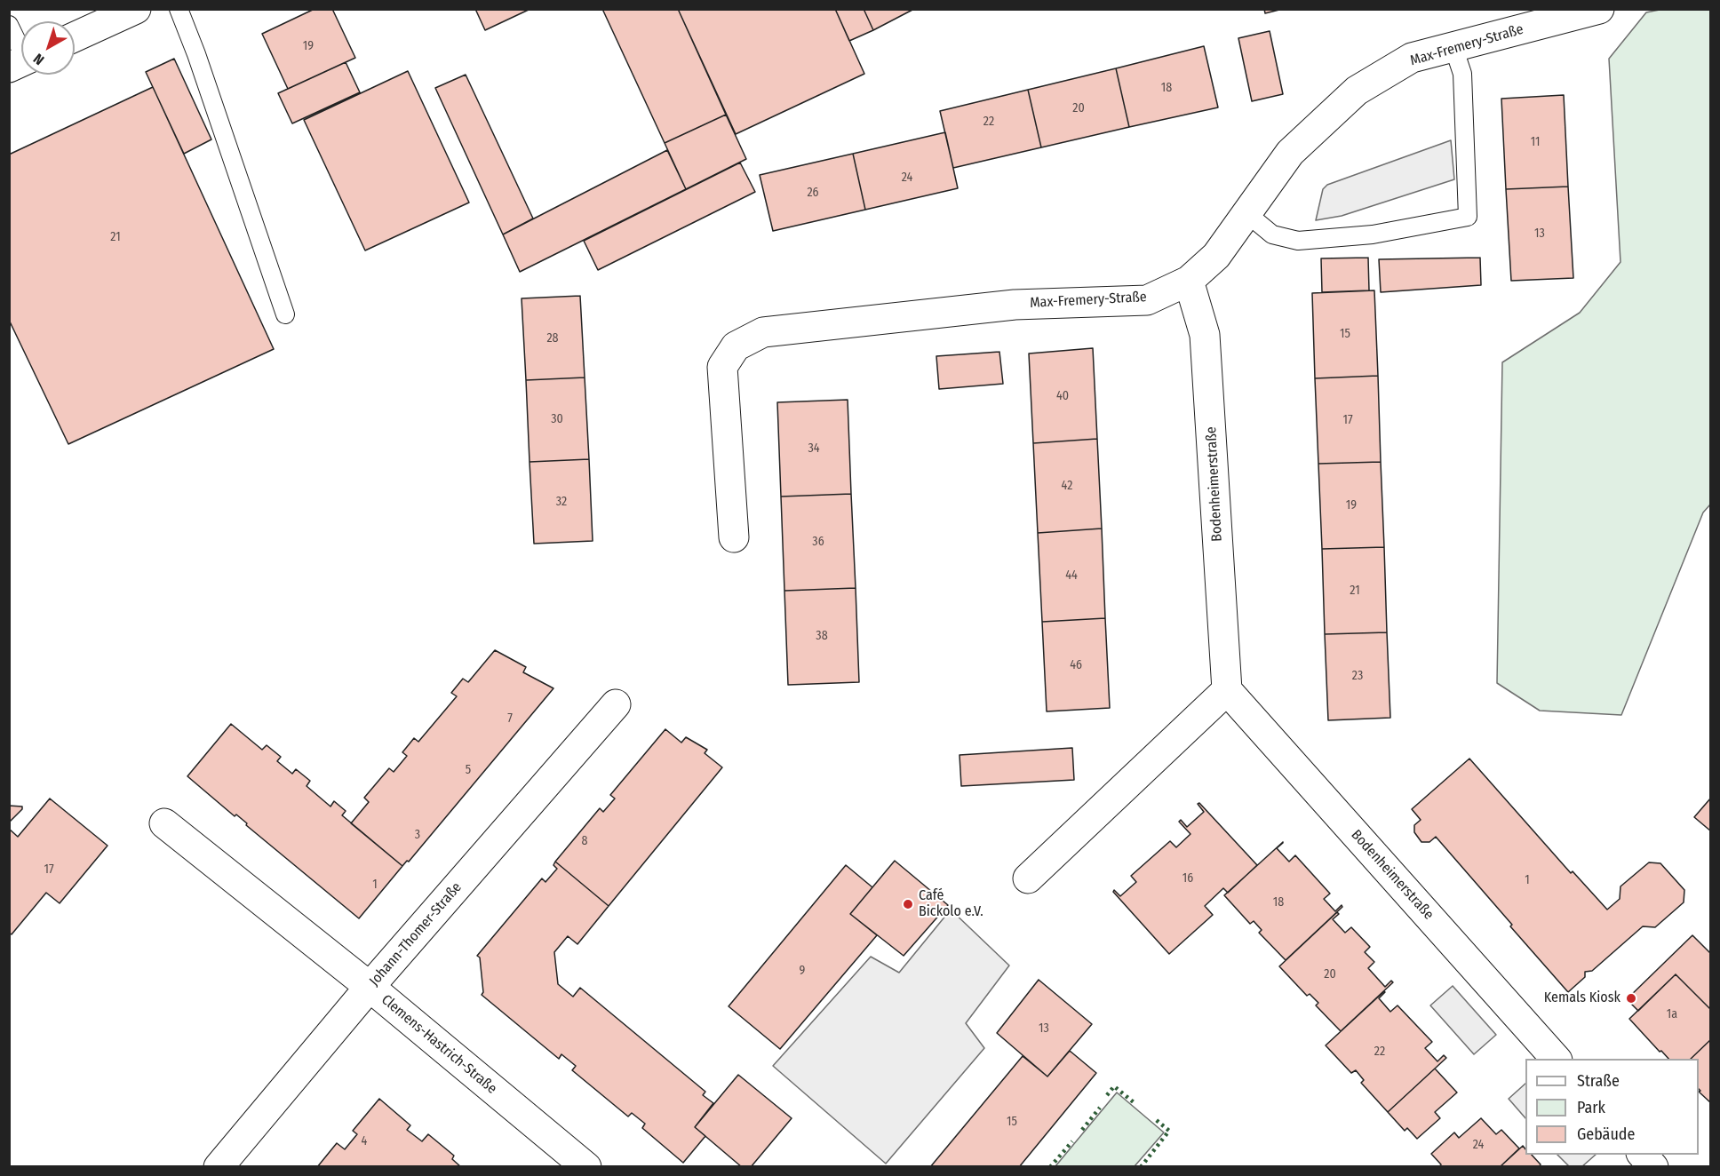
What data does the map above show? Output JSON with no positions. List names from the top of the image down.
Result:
{
  "streets": {
    "street": [
      "Max-Fremery-Straße",
      "Bodenheimerstraße",
      "Johann-Thomer-Straße",
      "Clemens-Hastrich-Straße"
    ]
  },
  "crossings": [
    ["Max-Fremery-Straße", "Bodenheimerstraße"],
    ["Johann-Thomer-Straße", "Clemens-Hastrich-Straße"]
  ],
  "places": ["Café Bickolo e.V.", "Kemals Kiosk"],
  "house_numbers": [
    "19",
    "18",
    "20",
    "22",
    "11",
    "24",
    "26",
    "13",
    "21",
    "15",
    "28",
    "40",
    "30",
    "17",
    "34",
    "42",
    "32",
    "19",
    "36",
    "44",
    "21",
    "38",
    "46",
    "23",
    "7",
    "5",
    "3",
    "8",
    "17",
    "16",
    "1",
    "1",
    "18",
    "9",
    "20",
    "1a",
    "13",
    "22",
    "15",
    "4",
    "24"
  ],
  "legend": ["Straße", "Park", "Gebäude"],
  "north": "bottom left"
}
